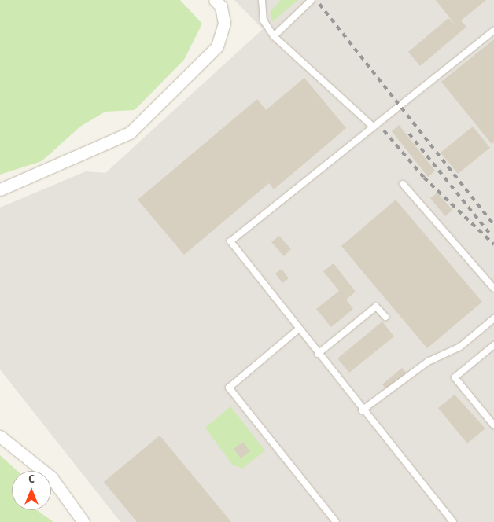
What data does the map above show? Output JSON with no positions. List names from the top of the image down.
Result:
{
  "north": "top"
}
